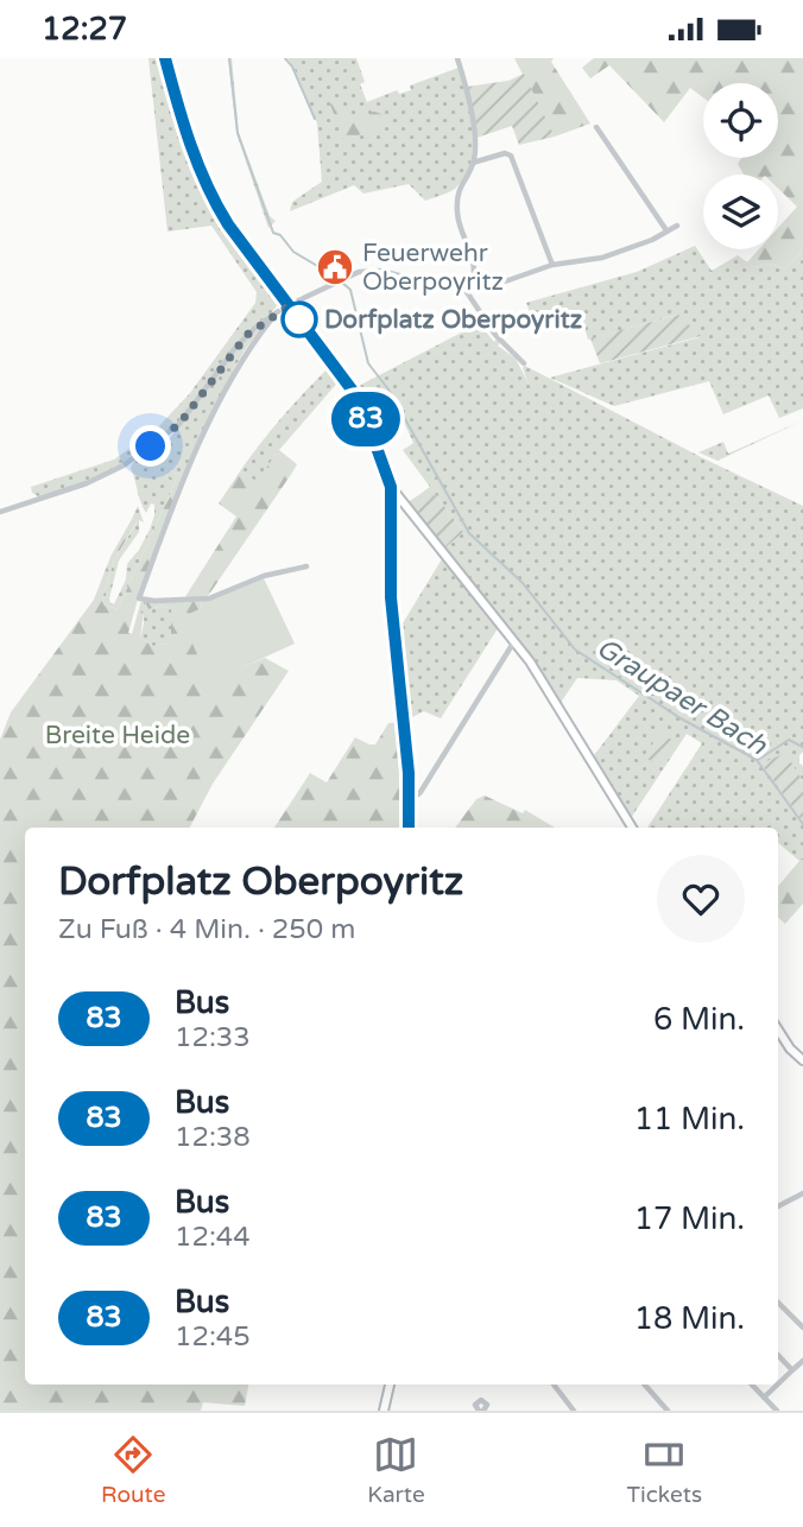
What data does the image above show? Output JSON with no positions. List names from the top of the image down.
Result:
{
  "water": ["Graupaer Bach"],
  "parks": ["Breite Heide"],
  "places": {
    "public building": ["Feuerwehr Oberpoyritz"],
    "other": ["Dorfplatz Oberpoyritz"]
  },
  "lines": ["bus line 83"],
  "page": {
    "status": "12:27",
    "on_map": "83",
    "heading": ["Dorfplatz Oberpoyritz", "Zu Fuß · 4 Min. · 250 m"],
    "list": [
      {
        "mark": "83",
        "name": "Bus",
        "note": "12:33",
        "value": "6 Min."
      },
      {
        "mark": "83",
        "name": "Bus",
        "note": "12:38",
        "value": "11 Min."
      },
      {
        "mark": "83",
        "name": "Bus",
        "note": "12:44",
        "value": "17 Min."
      },
      {
        "mark": "83",
        "name": "Bus",
        "note": "12:45",
        "value": "18 Min."
      }
    ],
    "tabs": ["Route", "Karte", "Tickets"]
  }
}
